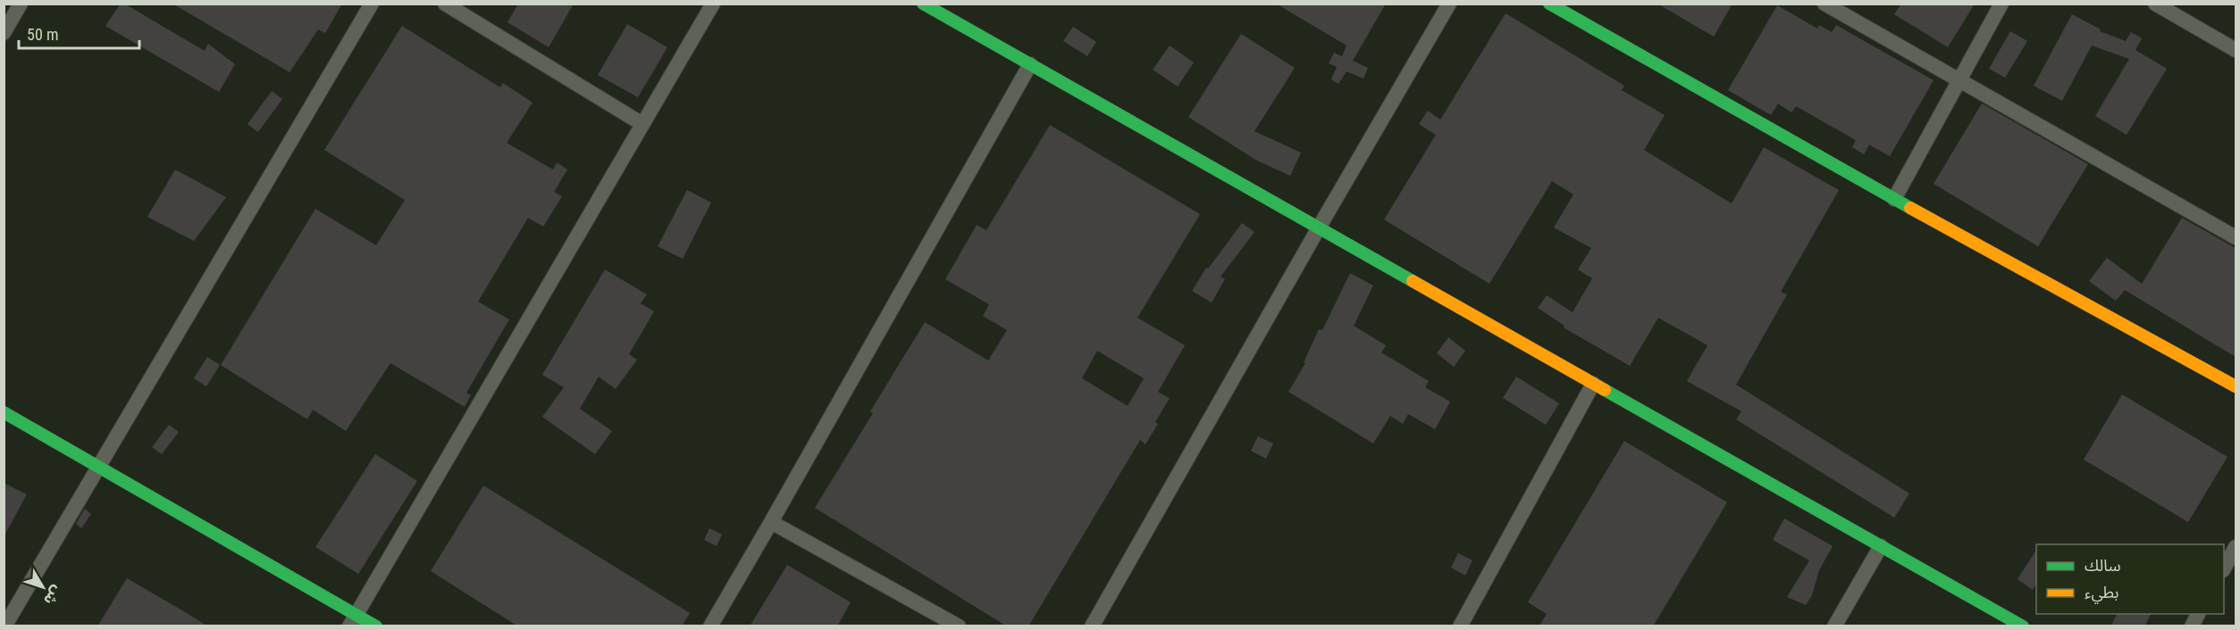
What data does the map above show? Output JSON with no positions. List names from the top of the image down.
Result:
{
  "legend": ["سالك", "بطيء"],
  "scale_bar": "50 m",
  "north": "bottom right"
}
